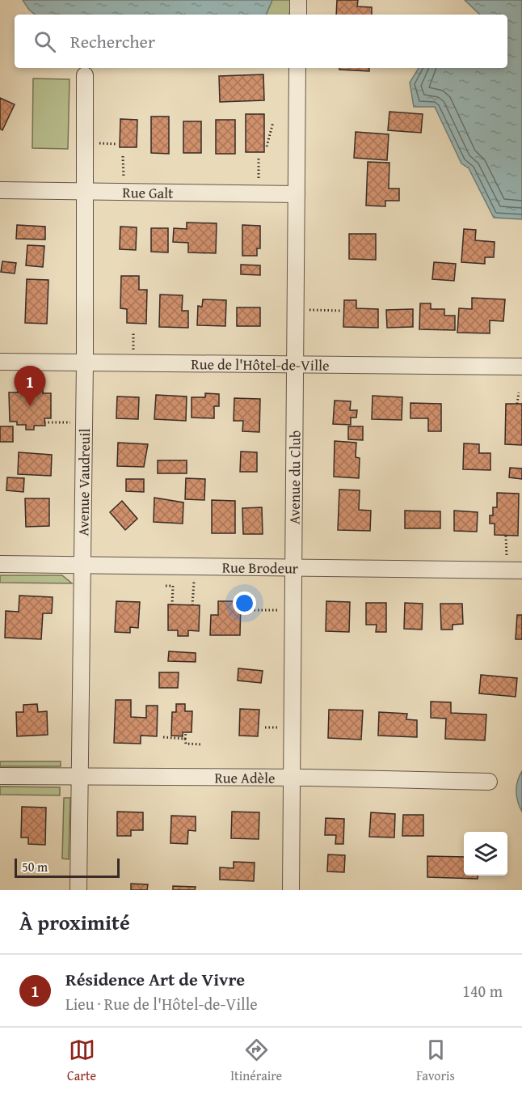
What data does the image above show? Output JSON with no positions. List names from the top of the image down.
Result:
{
  "streets": {
    "street": [
      "Rue Galt",
      "Rue de l'Hôtel-de-Ville",
      "Avenue du Club",
      "Avenue Vaudreuil",
      "Rue Brodeur",
      "Rue Adèle"
    ]
  },
  "crossings": [
    ["Rue Galt", "Avenue du Club"],
    ["Rue Galt", "Avenue Vaudreuil"],
    ["Rue de l'Hôtel-de-Ville", "Avenue du Club"],
    ["Rue de l'Hôtel-de-Ville", "Avenue Vaudreuil"],
    ["Avenue du Club", "Rue Brodeur"],
    ["Avenue du Club", "Rue Adèle"],
    ["Avenue Vaudreuil", "Rue Brodeur"],
    ["Avenue Vaudreuil", "Rue Adèle"]
  ],
  "scale_bar": "50 m",
  "page": {
    "search": "Rechercher",
    "pins": "1",
    "scale": "50 m",
    "heading": "À proximité",
    "list": [
      {
        "mark": "1",
        "name": "Résidence Art de Vivre",
        "note": "Lieu · Rue de l'Hôtel-de-Ville",
        "value": "140 m"
      }
    ],
    "nav": ["Carte", "Itinéraire", "Favoris"]
  }
}
